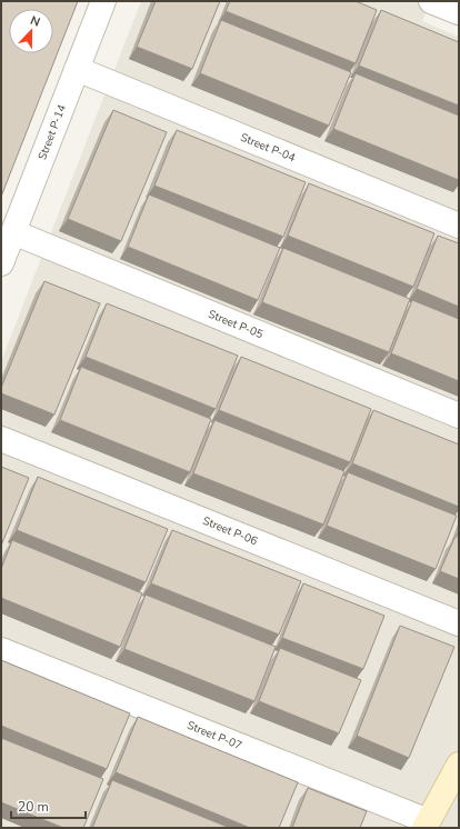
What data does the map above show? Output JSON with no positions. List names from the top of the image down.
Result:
{
  "streets": {
    "street": [
      "Street P-14",
      "Street P-04",
      "Street P-05",
      "Street P-06",
      "Street P-07"
    ]
  },
  "crossings": [
    ["Street P-14", "Street P-04"],
    ["Street P-14", "Street P-05"]
  ],
  "scale_bar": "20 m",
  "north": "top"
}
